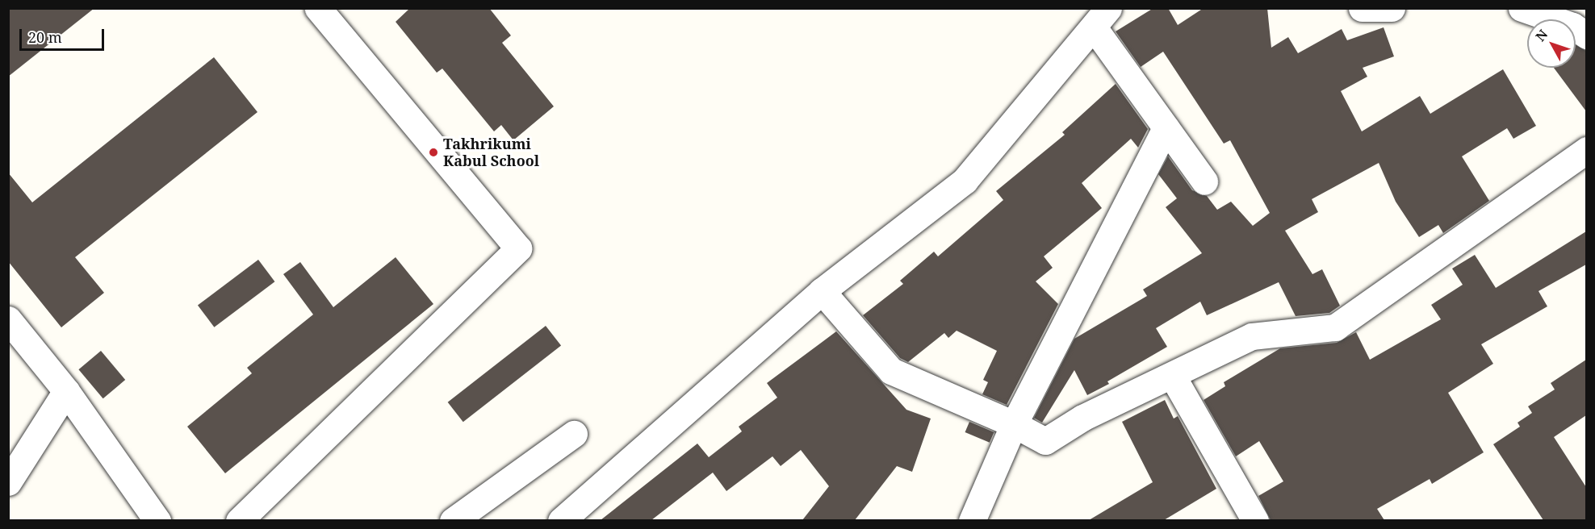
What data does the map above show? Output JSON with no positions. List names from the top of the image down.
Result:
{
  "places": ["Takhrikumi Kabul School"],
  "scale_bar": "20 m",
  "north": "top left"
}
